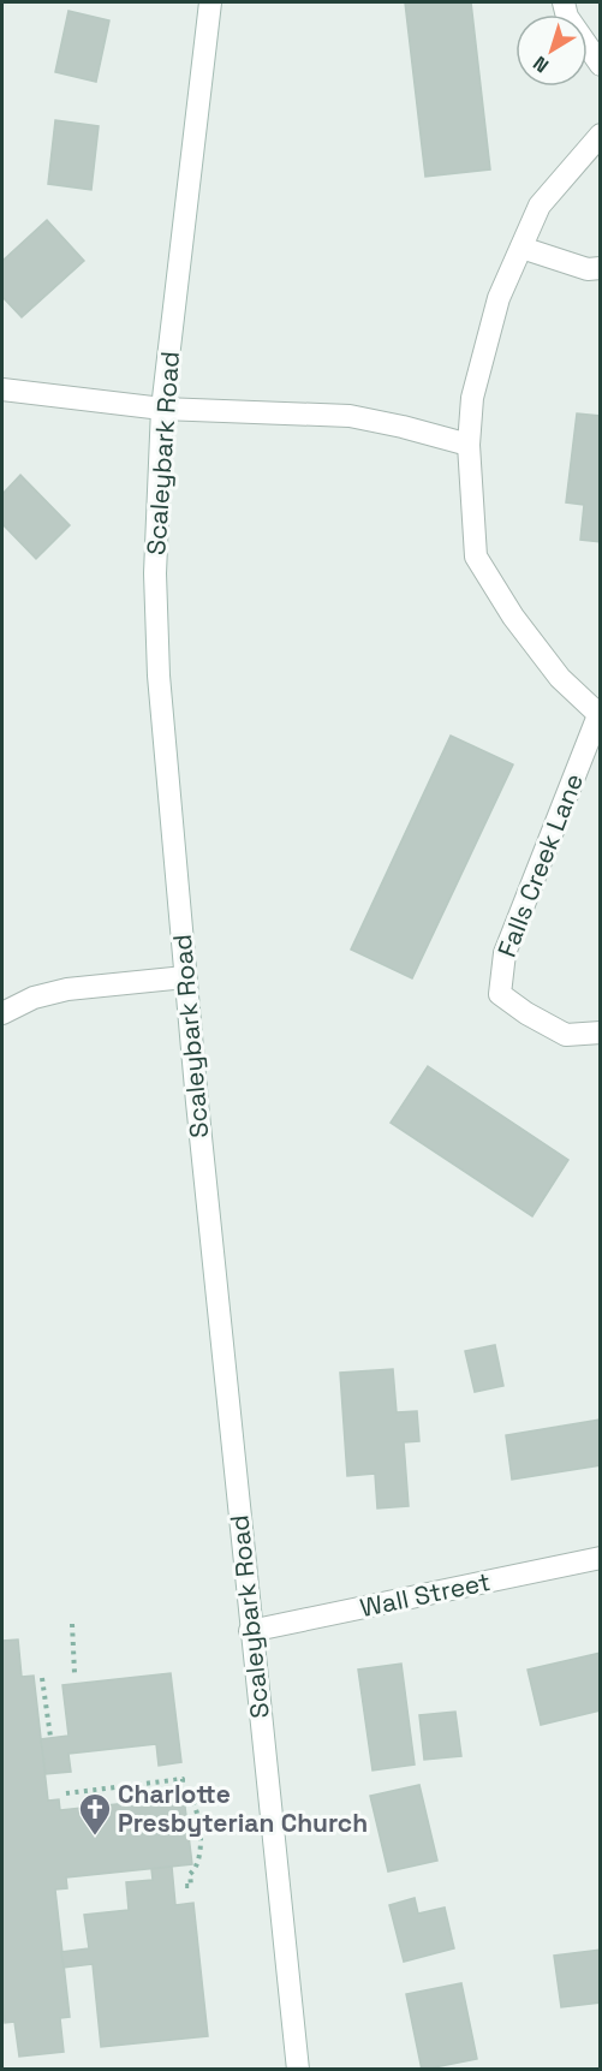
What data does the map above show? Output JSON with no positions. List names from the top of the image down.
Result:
{
  "streets": {
    "street": ["Scaleybark Road", "Falls Creek Lane", "Wall Street"]
  },
  "crossings": [
    ["Scaleybark Road", "Wall Street"]
  ],
  "places": {
    "church": ["Charlotte Presbyterian Church"]
  },
  "north": "bottom left"
}
